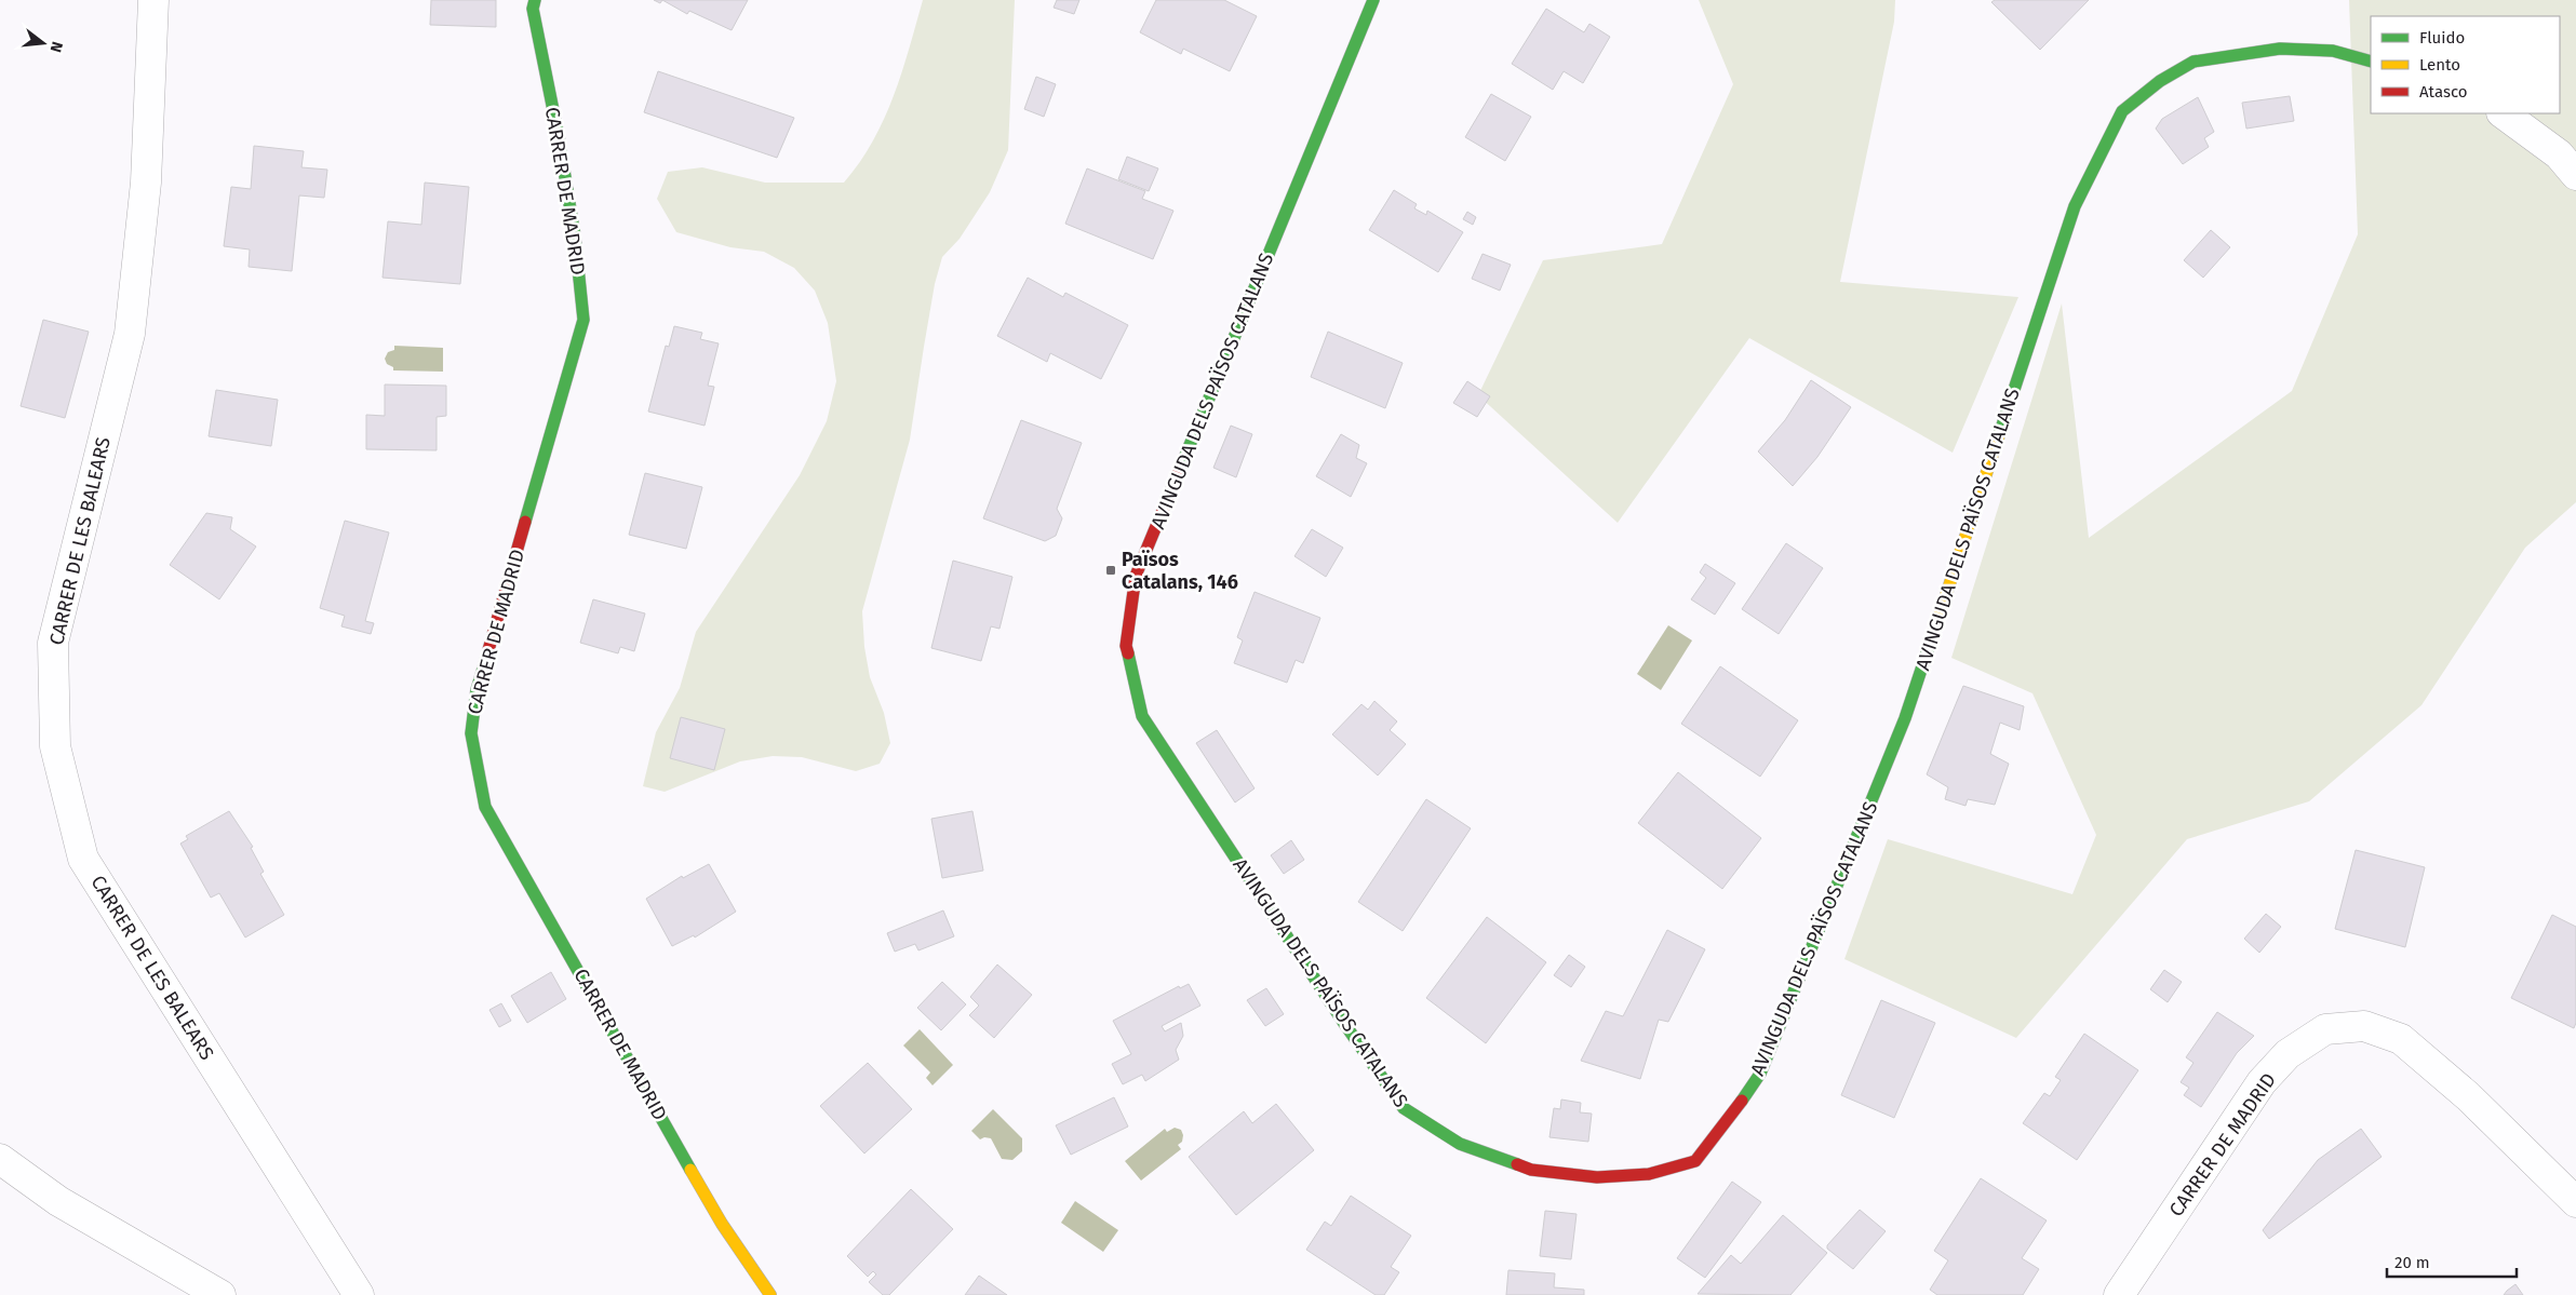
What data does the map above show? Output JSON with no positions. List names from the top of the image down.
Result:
{
  "streets": {
    "street": ["CARRER DE MADRID", "AVINGUDA DELS PAÏSOS CATALANS", "CARRER DE LES BALEARS"]
  },
  "places": {
    "transit": ["Països Catalans, 146"]
  },
  "legend": ["Fluido", "Lento", "Atasco"],
  "scale_bar": "20 m",
  "north": "right"
}
